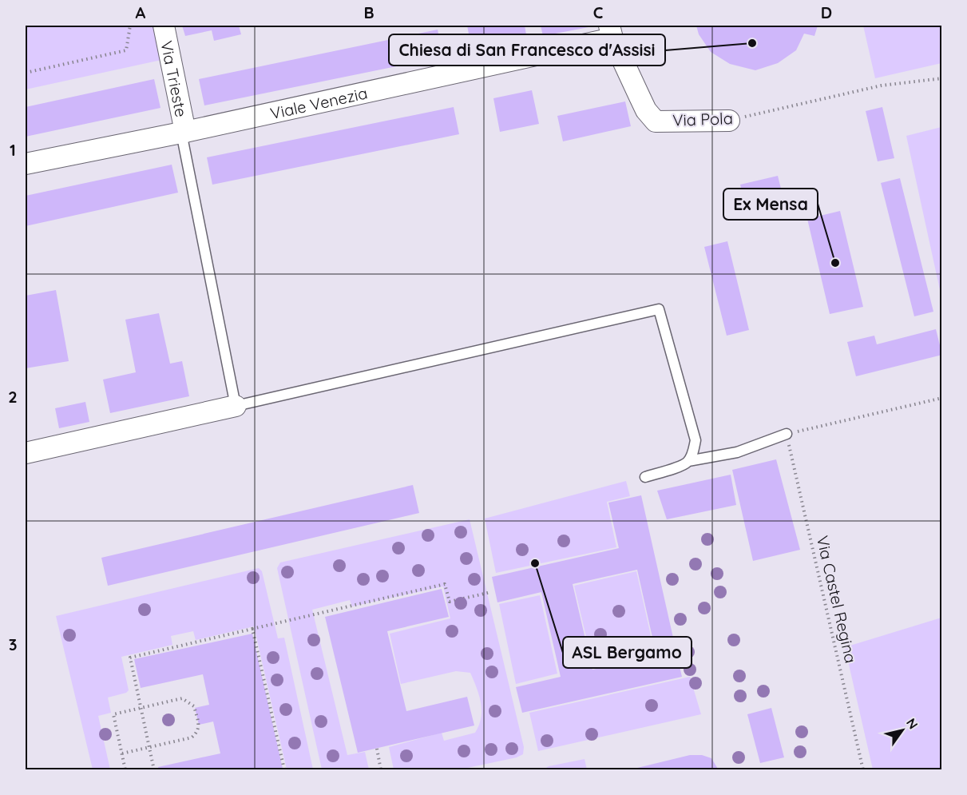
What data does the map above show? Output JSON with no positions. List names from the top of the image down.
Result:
{
  "streets": {
    "street": ["Via Trieste", "Viale Venezia", "Via Pola"],
    "path": ["Via Castel Regina"]
  },
  "crossings": [
    ["Via Trieste", "Viale Venezia"],
    ["Viale Venezia", "Via Pola"]
  ],
  "places": ["Chiesa di San Francesco d'Assisi", "Ex Mensa", "ASL Bergamo"],
  "north": "top right",
  "grid": {
    "columns": [
      "A",
      "B",
      "C",
      "D"
    ],
    "rows": ["1", "2", "3"]
  }
}
